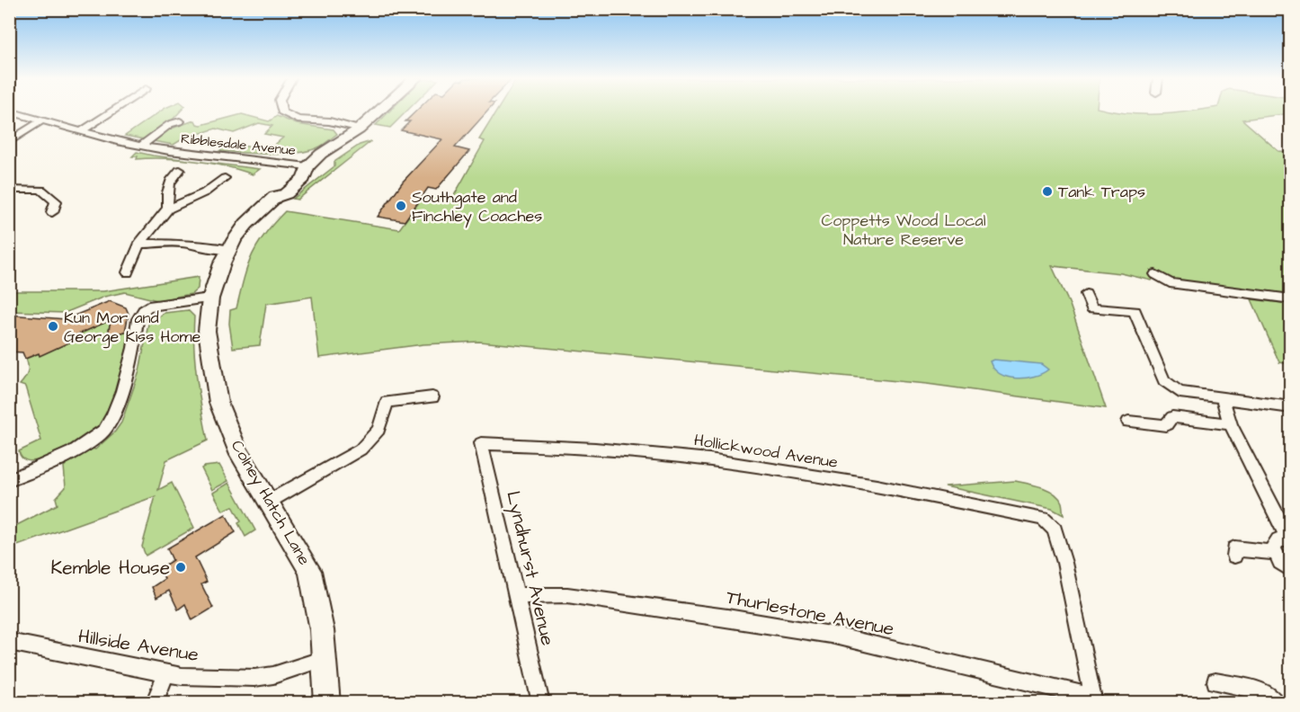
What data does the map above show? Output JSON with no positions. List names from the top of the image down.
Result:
{
  "streets": {
    "main road": ["Colney Hatch Lane"],
    "street": [
      "Ribblesdale Avenue",
      "Hollickwood Avenue",
      "Lyndhurst Avenue",
      "Thurlestone Avenue",
      "Hillside Avenue"
    ]
  },
  "crossings": [
    ["Ribblesdale Avenue", "Colney Hatch Lane"],
    ["Hollickwood Avenue", "Lyndhurst Avenue"],
    ["Hollickwood Avenue", "Thurlestone Avenue"],
    ["Colney Hatch Lane", "Hillside Avenue"],
    ["Lyndhurst Avenue", "Thurlestone Avenue"]
  ],
  "parks": ["Coppetts Wood Local Nature Reserve"],
  "places": [
    "Tank Traps",
    "Southgate and Finchley Coaches",
    "Kun Mor and George Kiss Home",
    "Kemble House"
  ]
}
